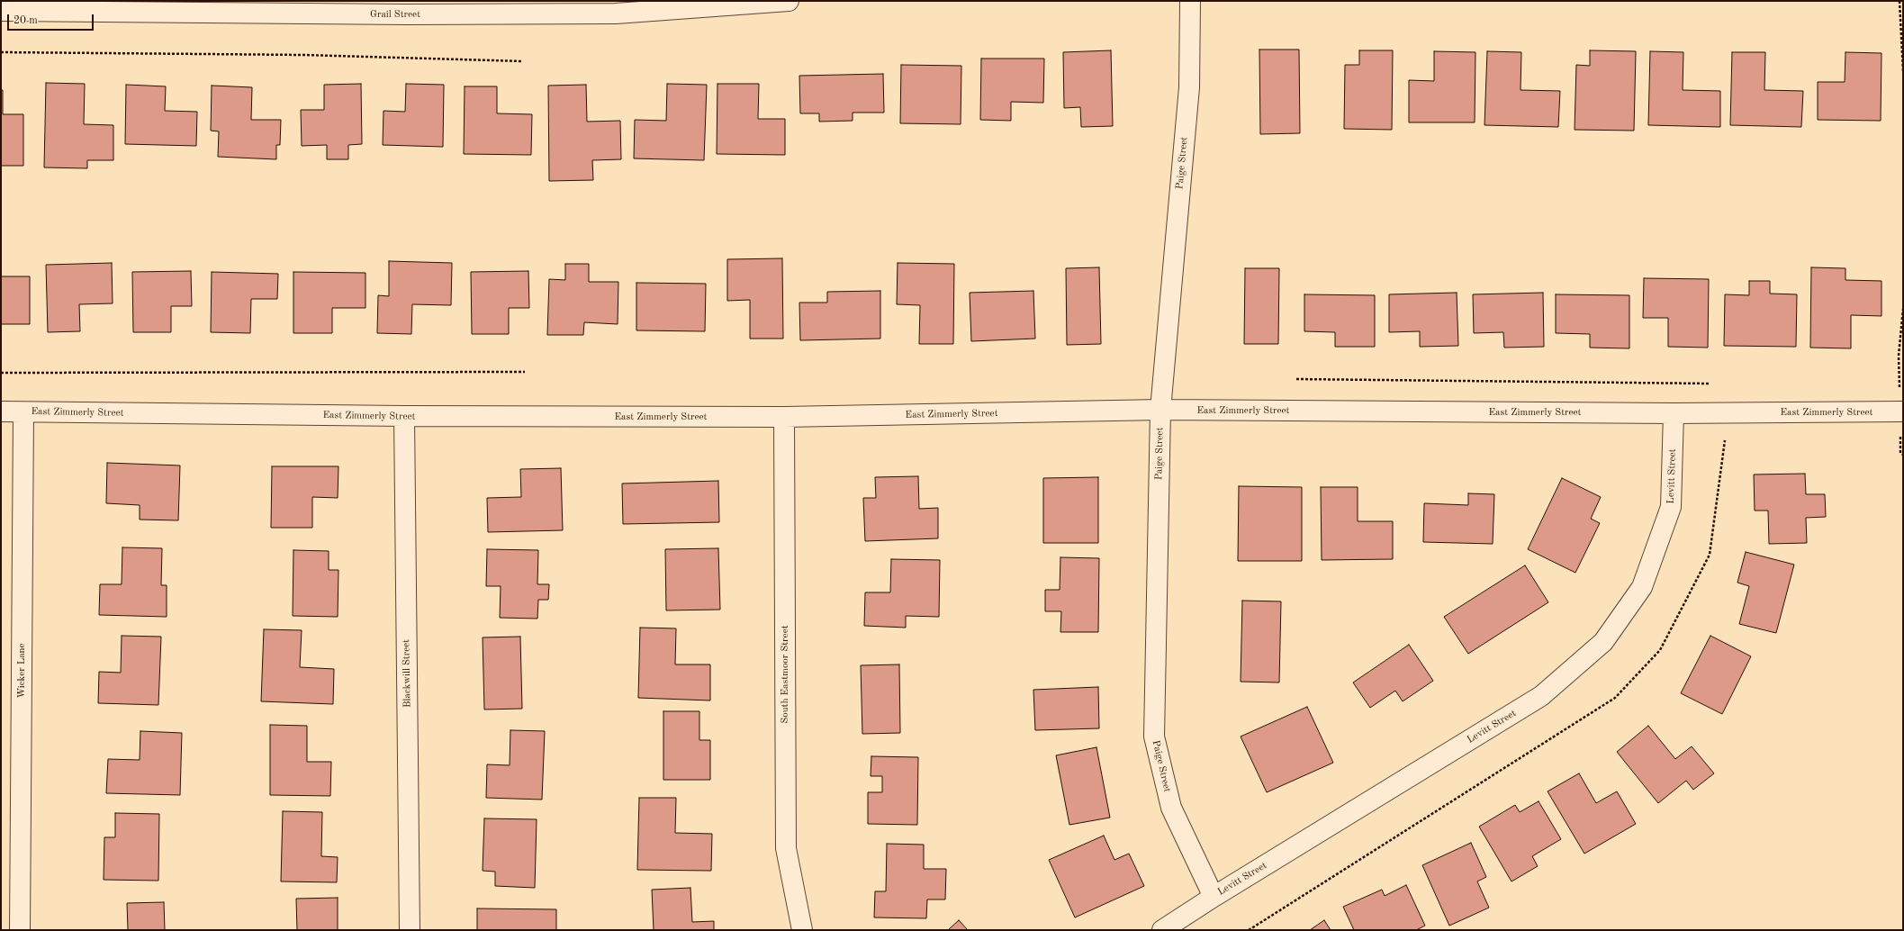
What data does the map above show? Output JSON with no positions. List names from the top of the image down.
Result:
{
  "streets": {
    "street": [
      "Grail Street",
      "Paige Street",
      "East Zimmerly Street",
      "Levitt Street",
      "Wicker Lane",
      "Blackwill Street",
      "South Eastmoor Street"
    ]
  },
  "crossings": [
    ["Paige Street", "East Zimmerly Street"],
    ["Paige Street", "Levitt Street"],
    ["East Zimmerly Street", "Levitt Street"],
    ["East Zimmerly Street", "Wicker Lane"],
    ["East Zimmerly Street", "Blackwill Street"],
    ["East Zimmerly Street", "South Eastmoor Street"]
  ],
  "scale_bar": "20 m"
}
